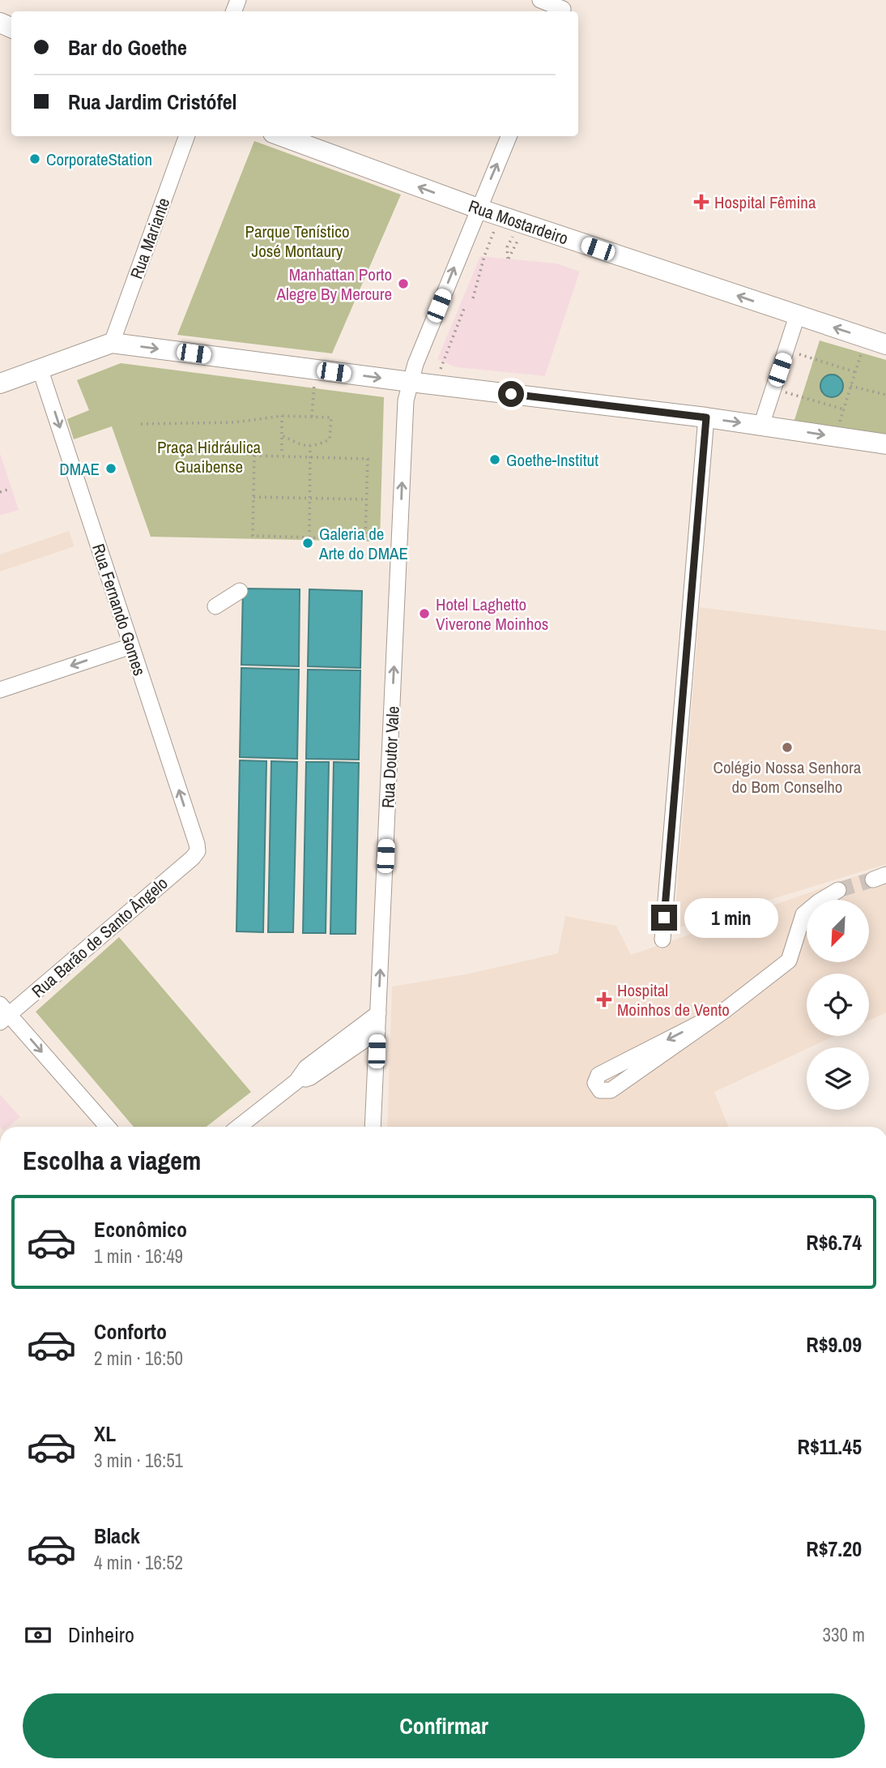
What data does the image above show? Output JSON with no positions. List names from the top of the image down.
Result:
{
  "streets": {
    "main road": ["Rua Mostardeiro"],
    "street": [
      "Rua Mariante",
      "Rua Fernando Gomes",
      "Rua Doutor Vale",
      "Rua Barão de Santo Ângelo"
    ]
  },
  "crossings": [
    ["Rua Mostardeiro", "Rua Doutor Vale"],
    ["Rua Fernando Gomes", "Rua Barão de Santo Ângelo"]
  ],
  "one_way": ["Rua Doutor Vale"],
  "parks": ["Parque Tenístico José Montaury", "Praça Hidráulica Guaibense"],
  "places": {
    "other": [
      "CorporateStation",
      "Manhattan Porto Alegre By Mercure",
      "Goethe-Institut",
      "DMAE",
      "Galeria de Arte do DMAE",
      "Hotel Laghetto Viverone Moinhos",
      "Colégio Nossa Senhora do Bom Conselho"
    ],
    "health": ["Hospital Fêmina", "Hospital Moinhos de Vento"]
  },
  "north": "bottom left",
  "page": {
    "banner": ["Bar do Goethe", "Rua Jardim Cristófel"],
    "bubble": "1 min",
    "heading": "Escolha a viagem",
    "list": [
      {
        "name": "Econômico",
        "note": "1 min · 16:49",
        "value": "R$6.74"
      },
      {
        "name": "Conforto",
        "note": "2 min · 16:50",
        "value": "R$9.09"
      },
      {
        "name": "XL",
        "note": "3 min · 16:51",
        "value": "R$11.45"
      },
      {
        "name": "Black",
        "note": "4 min · 16:52",
        "value": "R$7.20"
      }
    ],
    "pay": ["Dinheiro", "330 m"],
    "buttons": "Confirmar"
  }
}
